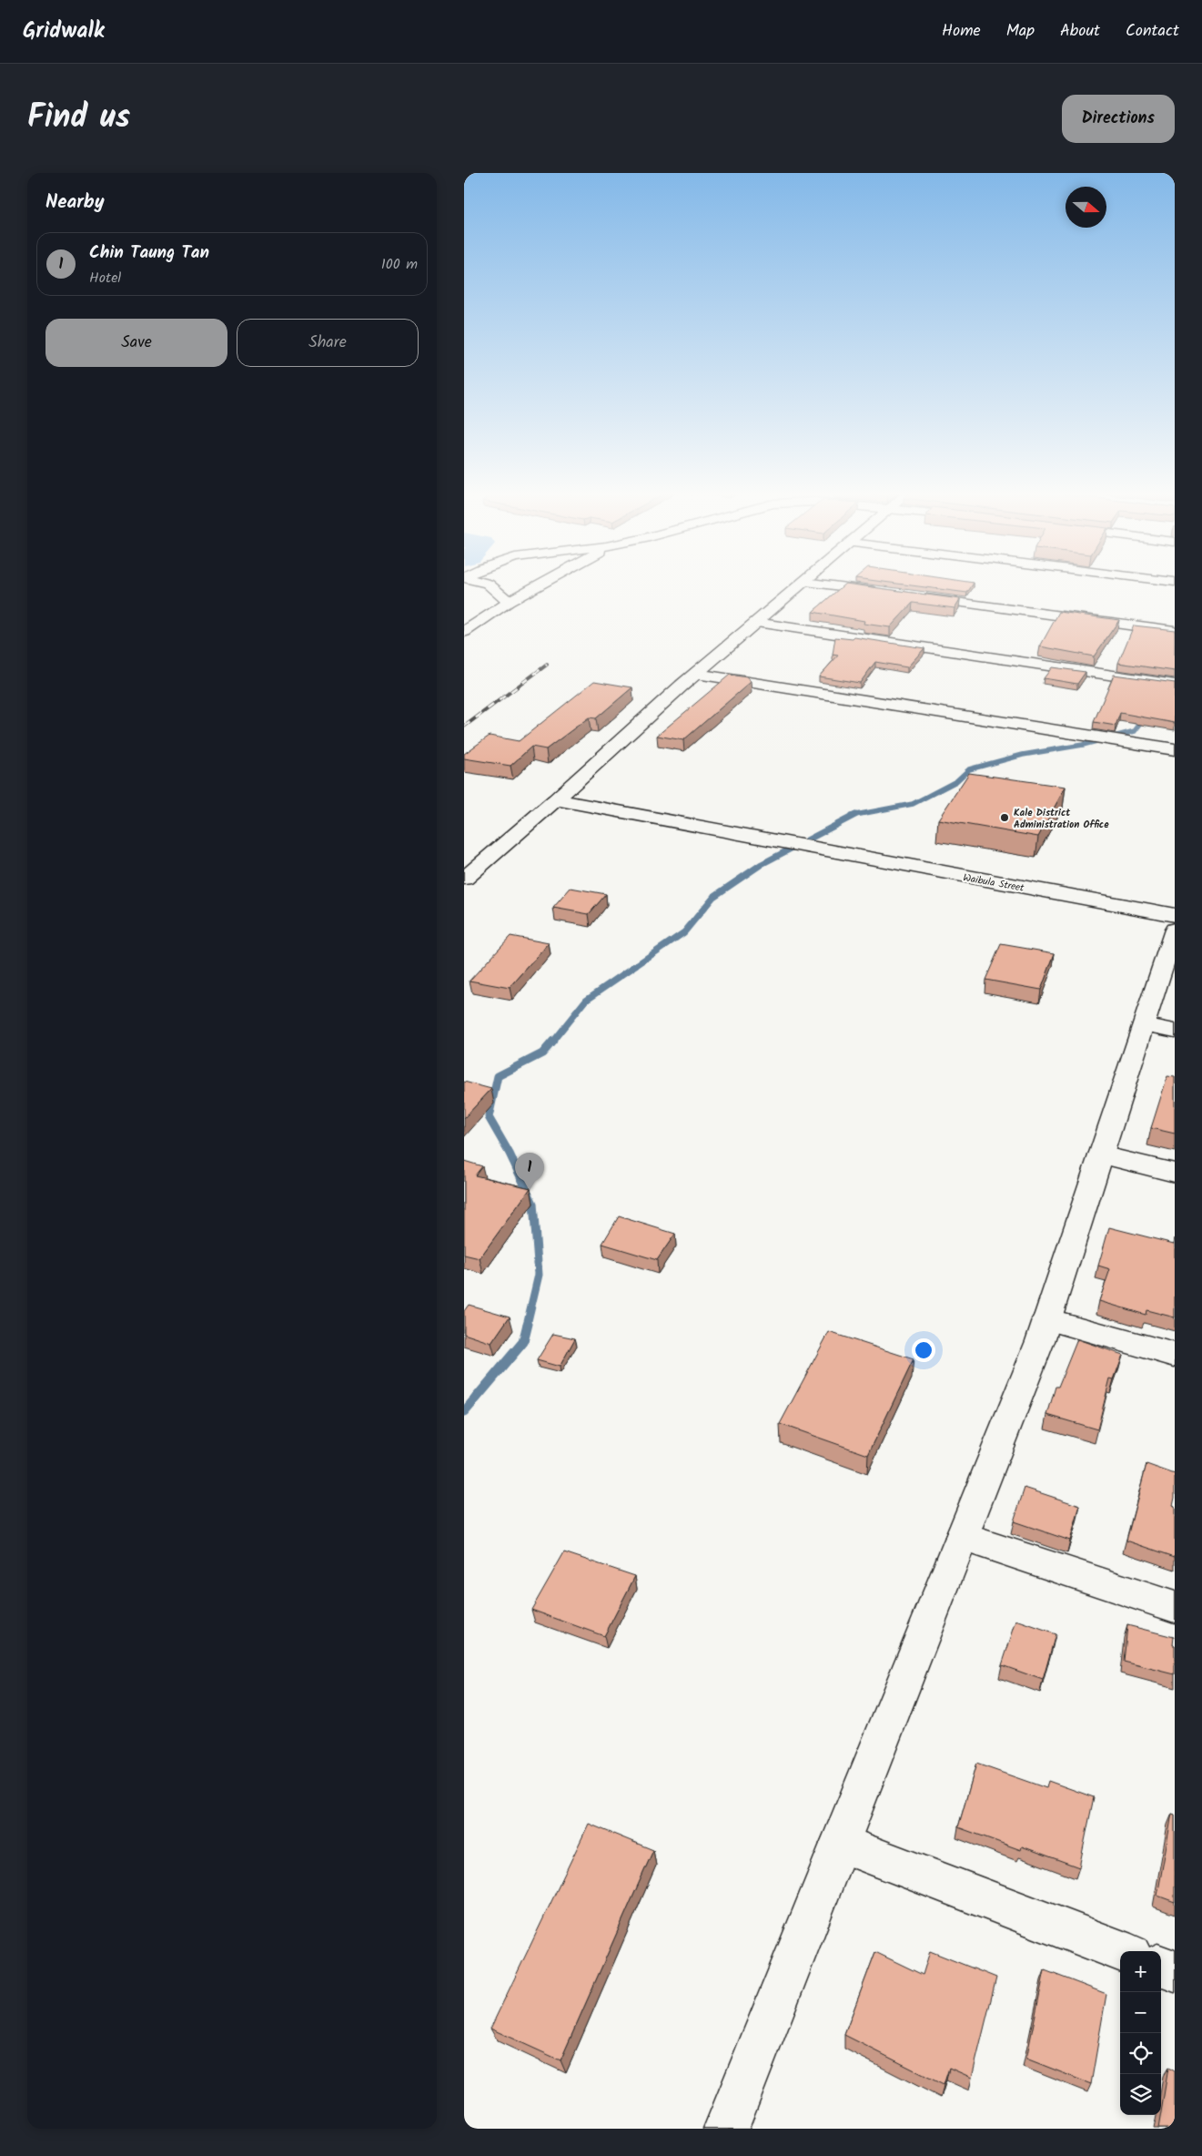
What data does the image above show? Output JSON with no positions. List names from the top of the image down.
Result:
{
  "streets": {
    "street": ["Waibula Street"]
  },
  "places": ["Kale District Administration Office"],
  "north": "right",
  "page": {
    "header": "Gridwalk",
    "nav": [
      "Home",
      "Map",
      "About",
      "Contact"
    ],
    "title": "Find us",
    "buttons": [
      "Directions",
      ["Save", "Share"]
    ],
    "heading": "Nearby",
    "list": [
      {
        "mark": "1",
        "name": "Chin Taung Tan",
        "note": "Hotel",
        "value": "100 m"
      }
    ],
    "pins": "1",
    "map_buttons": ["+", "−"]
  }
}
